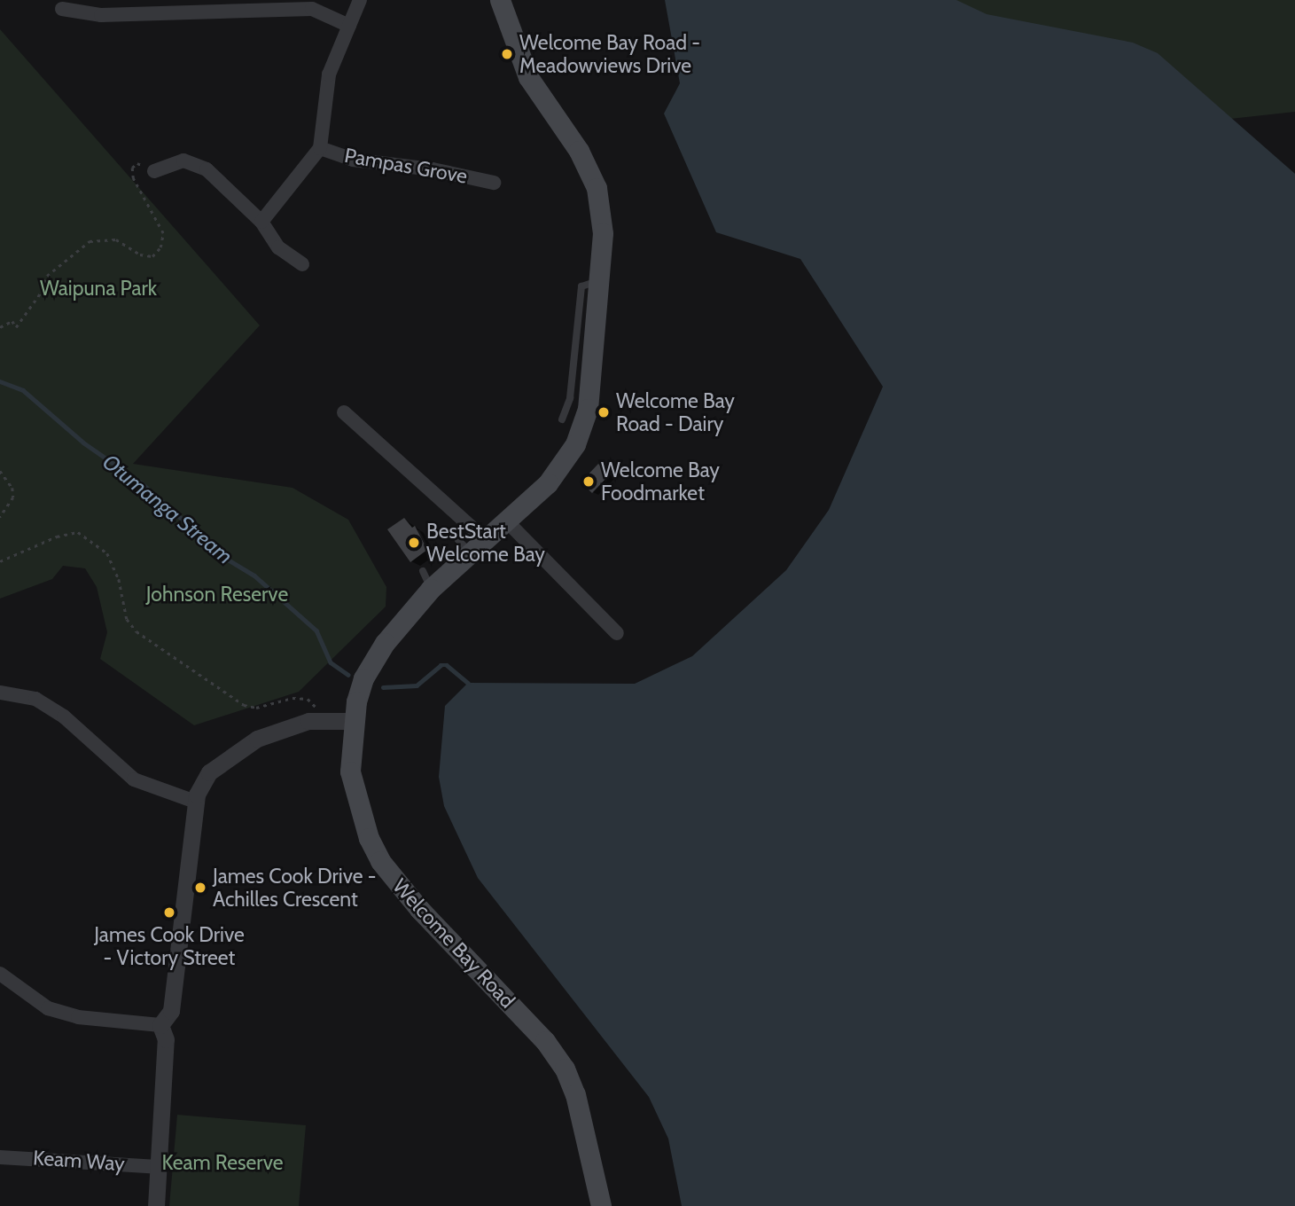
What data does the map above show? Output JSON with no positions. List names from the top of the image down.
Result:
{
  "streets": {
    "main road": ["Welcome Bay Road"],
    "street": ["Pampas Grove", "Keam Way"]
  },
  "water": ["Otumanga Stream"],
  "parks": ["Waipuna Park", "Johnson Reserve", "Keam Reserve"],
  "places": [
    "Welcome Bay Road - Meadowviews Drive",
    "Welcome Bay Road - Dairy",
    "Welcome Bay Foodmarket",
    "BestStart Welcome Bay",
    "James Cook Drive - Achilles Crescent",
    "James Cook Drive - Victory Street"
  ]
}
